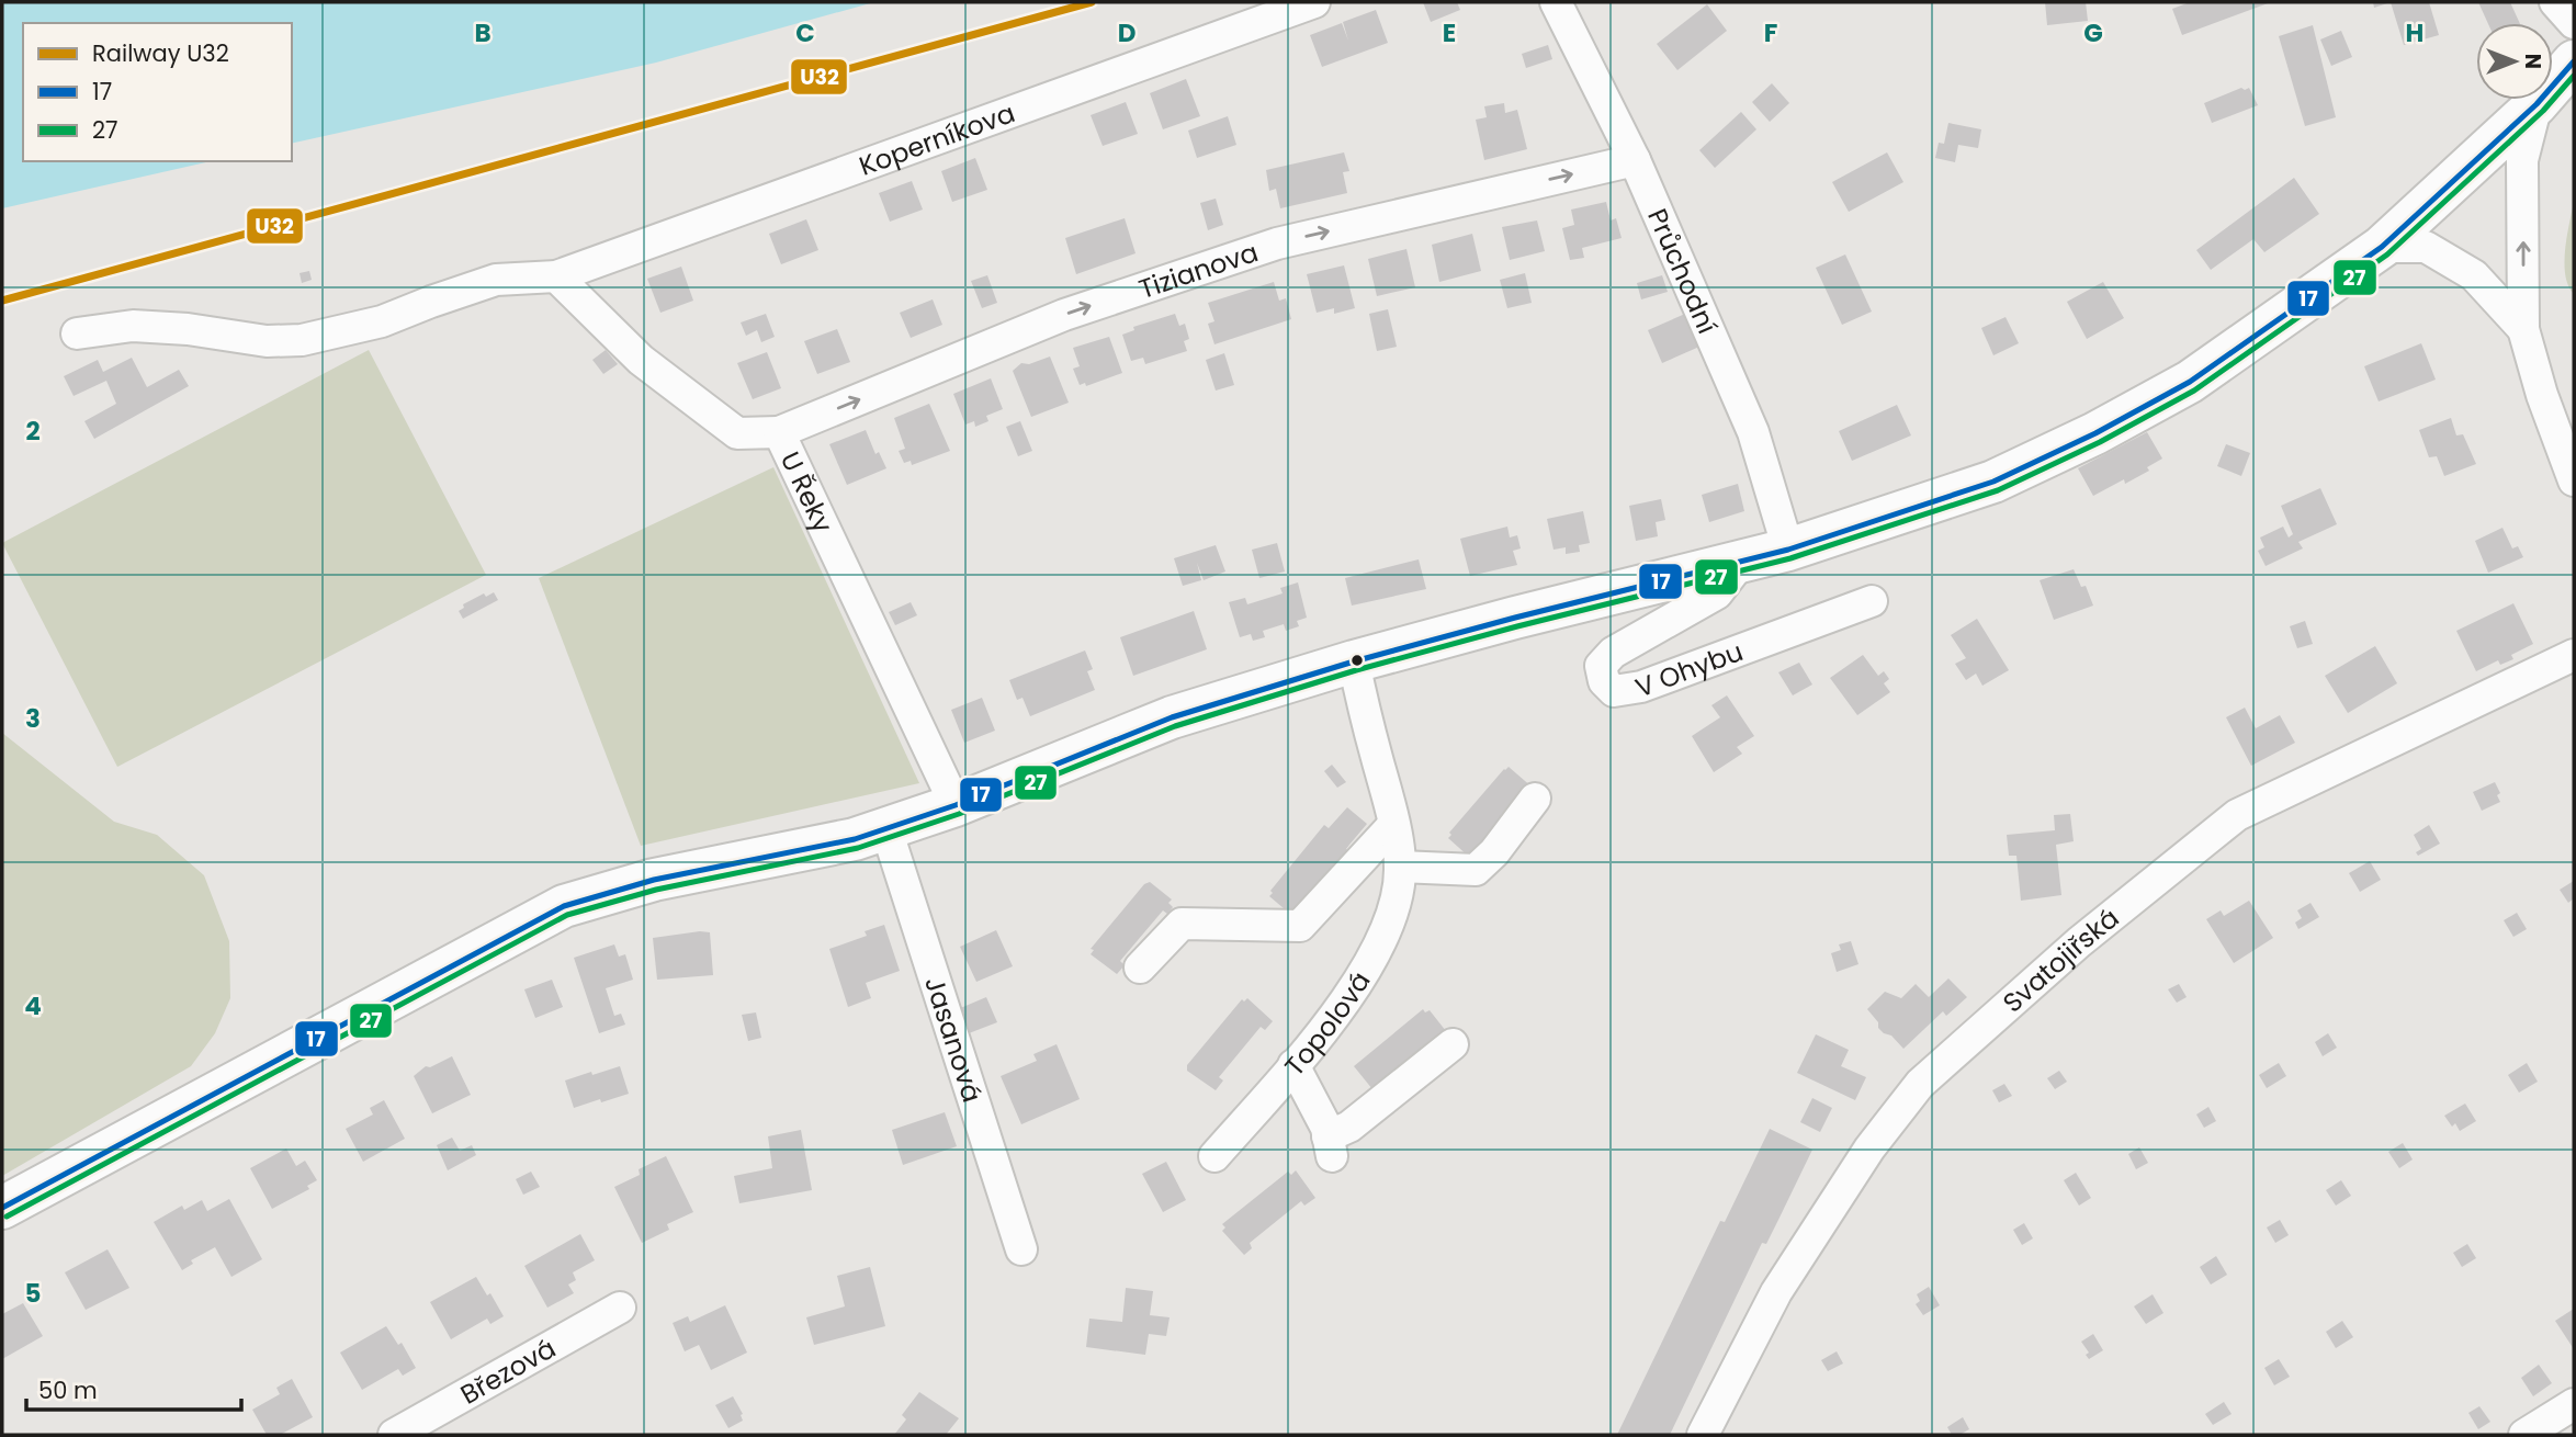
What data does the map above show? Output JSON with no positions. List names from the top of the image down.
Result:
{
  "streets": {
    "street": [
      "Koperníkova",
      "Tizianova",
      "Průchodní",
      "U Řeky",
      "V Ohybu",
      "Svatojiřská",
      "Topolová",
      "Jasanová",
      "Březová"
    ]
  },
  "crossings": [
    ["Koperníkova", "U Řeky"],
    ["Tizianova", "Průchodní"],
    ["Tizianova", "U Řeky"]
  ],
  "one_way": ["Tizianova"],
  "lines": ["rail line U32", "transit line 17", "transit line 27"],
  "legend": ["Railway U32", "17", "27"],
  "scale_bar": "50 m",
  "north": "right",
  "grid": {
    "columns": [
      "B",
      "C",
      "D",
      "E",
      "F",
      "G",
      "H"
    ],
    "rows": [
      "2",
      "3",
      "4",
      "5"
    ]
  }
}
